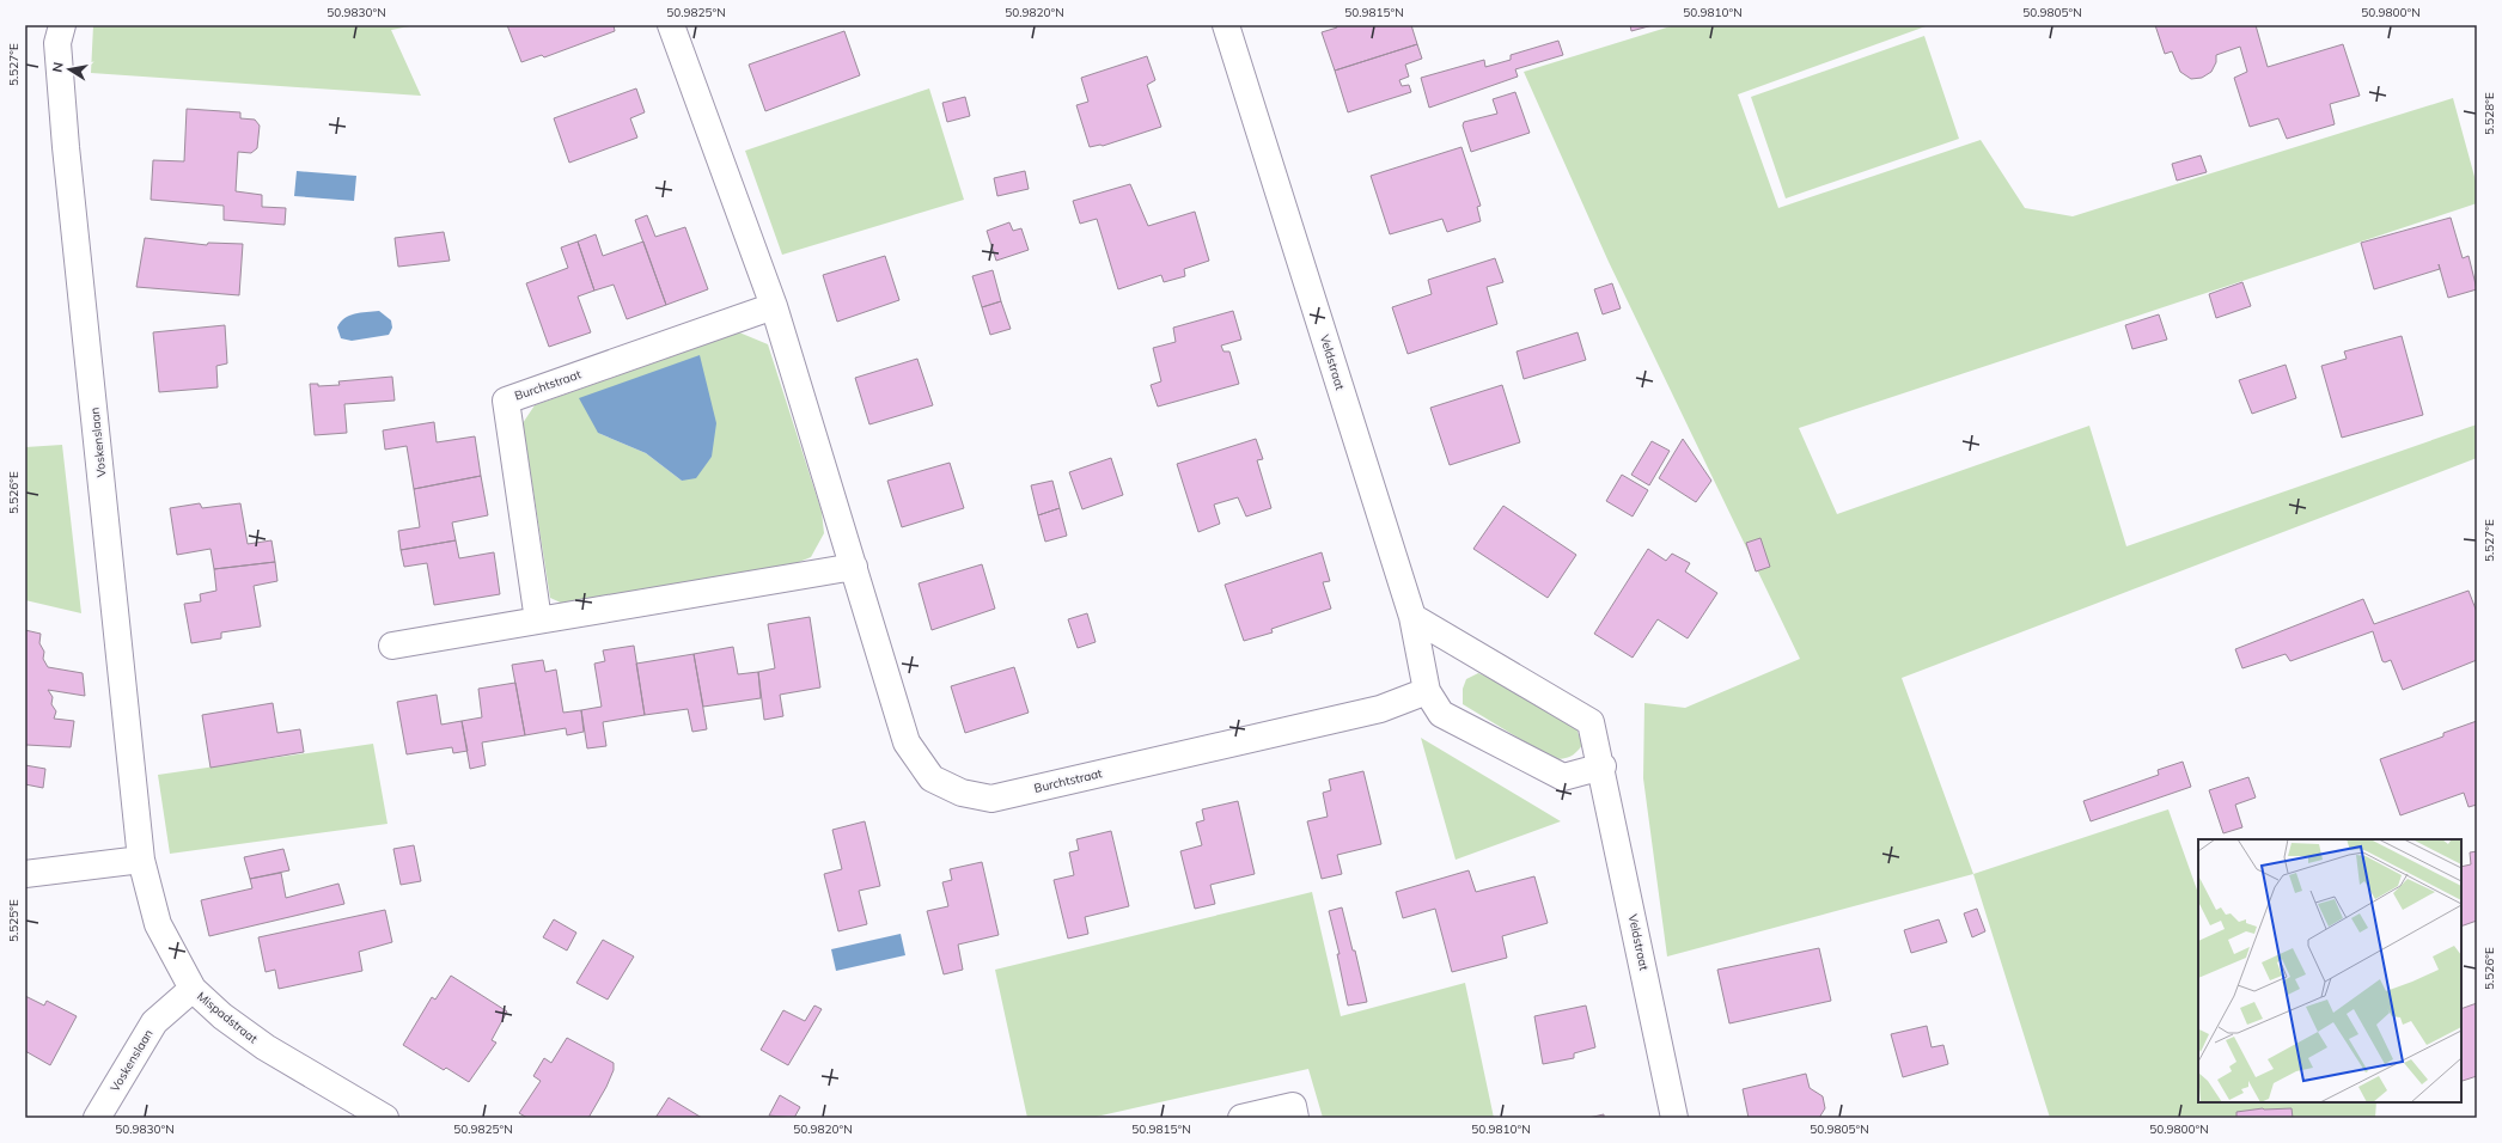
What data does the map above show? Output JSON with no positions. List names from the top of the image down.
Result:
{
  "streets": {
    "street": [
      "Veldstraat",
      "Burchtstraat",
      "Voskenslaan",
      "Mispadstraat"
    ]
  },
  "crossings": [
    ["Veldstraat", "Burchtstraat"],
    ["Voskenslaan", "Mispadstraat"]
  ],
  "north": "left",
  "coordinates": [
    "50.9830°N",
    "50.9825°N",
    "50.9820°N",
    "50.9815°N",
    "50.9810°N",
    "50.9805°N",
    "50.9800°N",
    "5.527°E",
    "5.528°E",
    "5.526°E",
    "5.525°E"
  ]
}
